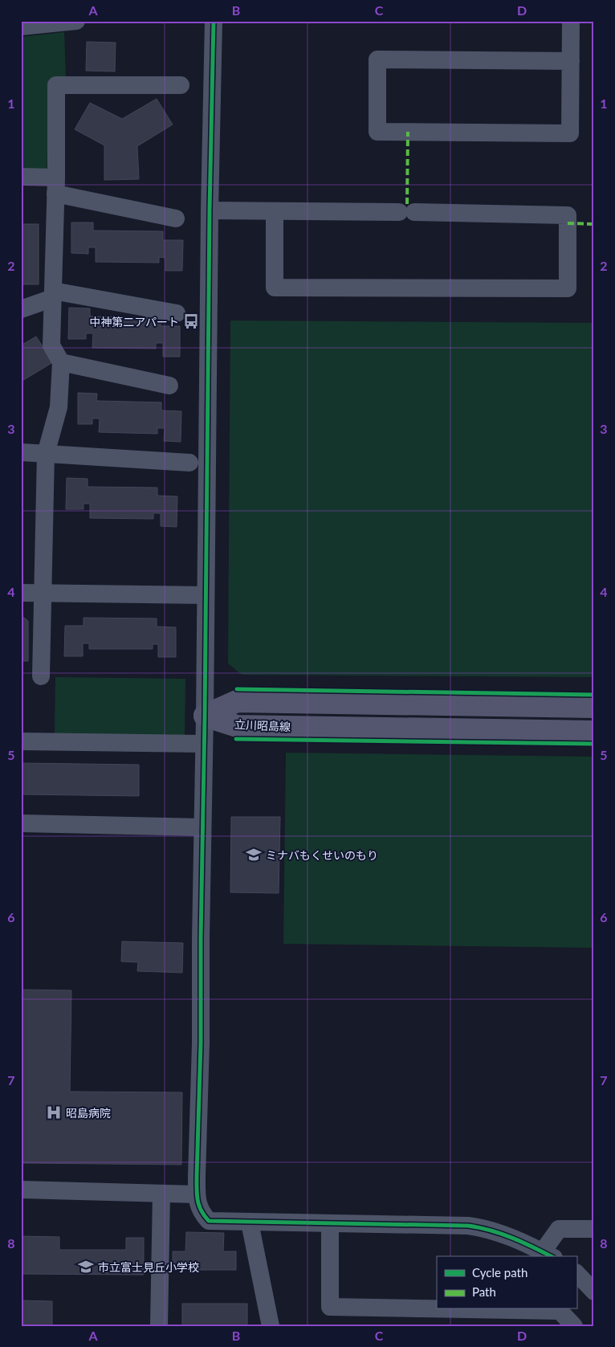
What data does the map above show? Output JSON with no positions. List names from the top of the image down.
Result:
{
  "streets": {
    "main road": ["立川昭島線"]
  },
  "places": {
    "bus stop": ["中神第二アパート"],
    "school or university": ["ミナバもくせいのもり", "市立富士見丘小学校"],
    "hospital": ["昭島病院"]
  },
  "legend": ["Cycle path", "Path"],
  "grid": {
    "columns": [
      "A",
      "B",
      "C",
      "D"
    ],
    "rows": [
      "1",
      "2",
      "3",
      "4",
      "5",
      "6",
      "7",
      "8"
    ]
  }
}
